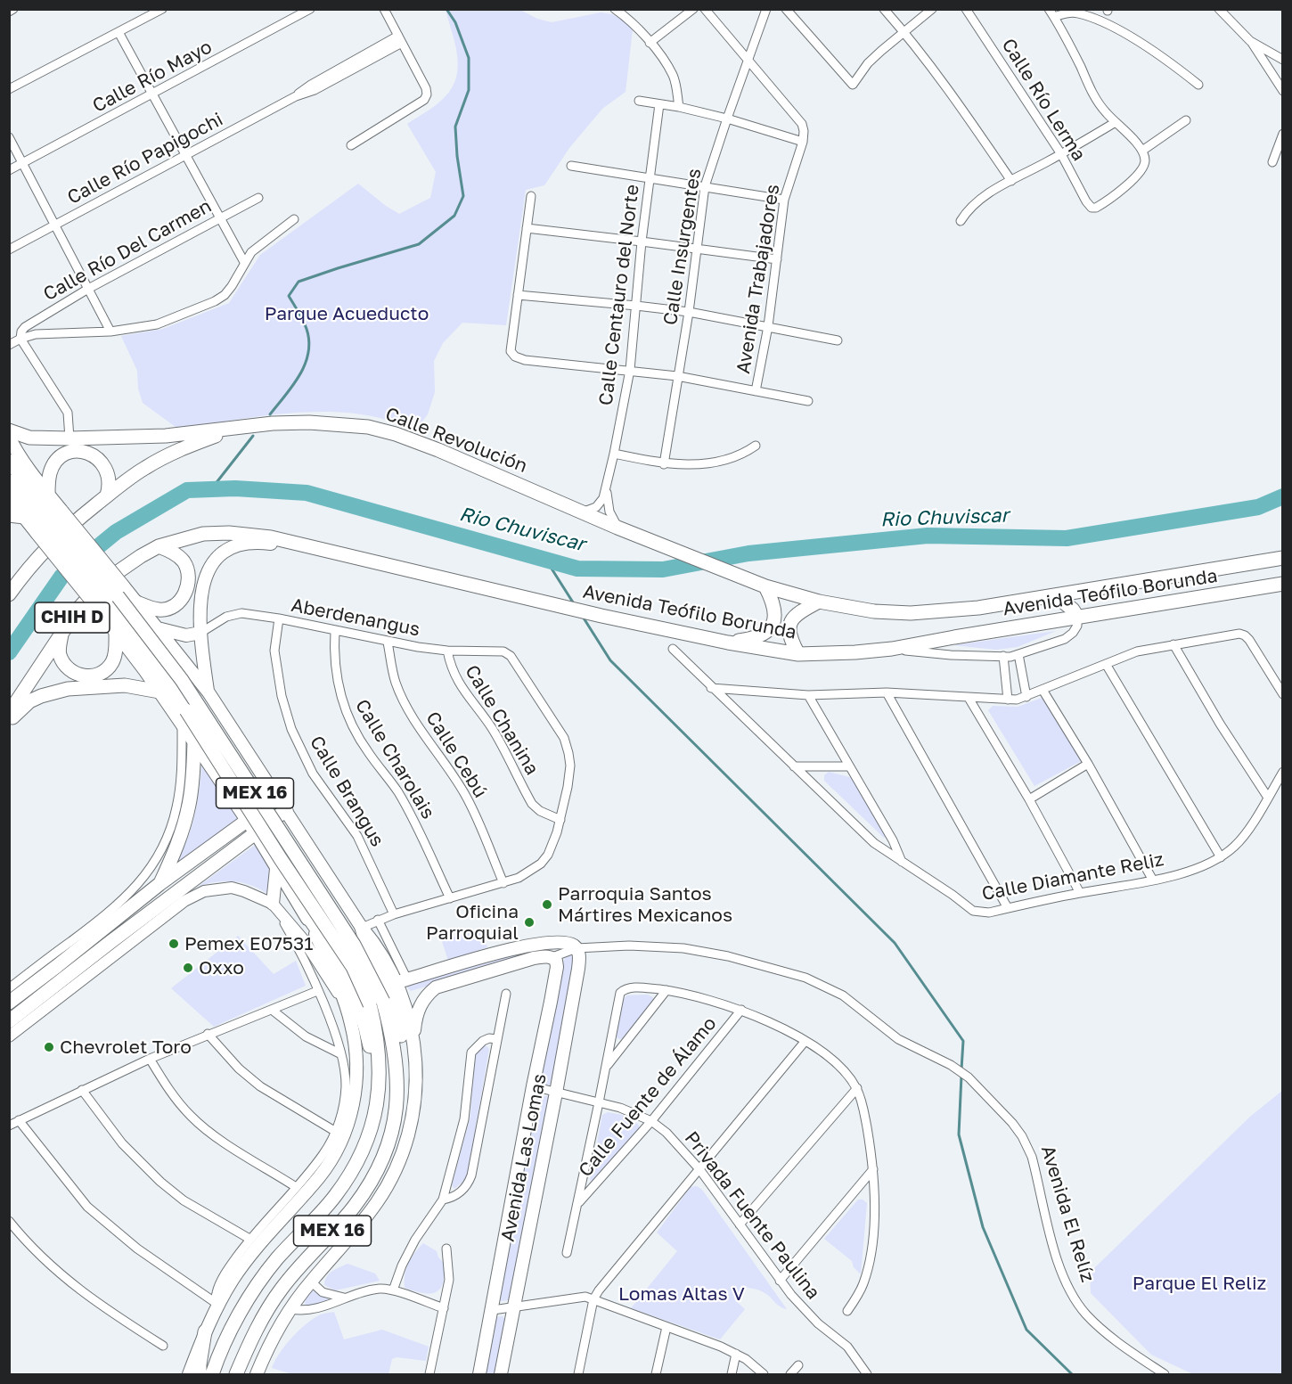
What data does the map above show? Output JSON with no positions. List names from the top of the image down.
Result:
{
  "streets": {
    "main road": [
      "Calle Revolución",
      "Avenida Teófilo Borunda",
      "CHIH D",
      "MEX 16",
      "Avenida Las Lomas",
      "Avenida El Relíz"
    ],
    "street": [
      "Calle Río Mayo",
      "Calle Río Lerma",
      "Calle Río Papigochi",
      "Calle Insurgentes",
      "Calle Río Del Carmen",
      "Avenida Trabajadores",
      "Calle Centauro del Norte",
      "Aberdenangus",
      "Calle Chanina",
      "Calle Cebú",
      "Calle Charolais",
      "Calle Brangus",
      "Calle Diamante Reliz",
      "Calle Fuente de Álamo",
      "Privada Fuente Paulina"
    ]
  },
  "crossings": [
    ["Calle Centauro del Norte", "Calle Revolución"],
    ["Calle Revolución", "Avenida Teófilo Borunda"],
    ["Avenida Teófilo Borunda", "CHIH D"],
    ["Aberdenangus", "Calle Chanina"],
    ["Aberdenangus", "Calle Cebú"],
    ["Aberdenangus", "Calle Charolais"],
    ["Aberdenangus", "Calle Brangus"],
    ["Calle Fuente de Álamo", "Privada Fuente Paulina"],
    ["Avenida Las Lomas", "Avenida El Relíz"],
    ["Avenida Las Lomas", "Privada Fuente Paulina"]
  ],
  "water": ["Rio Chuviscar"],
  "parks": ["Parque Acueducto", "Parque El Reliz", "Lomas Altas V"],
  "places": [
    "Parroquia Santos Mártires Mexicanos",
    "Oficina Parroquial",
    "Pemex E07531",
    "Oxxo",
    "Chevrolet Toro"
  ]
}
